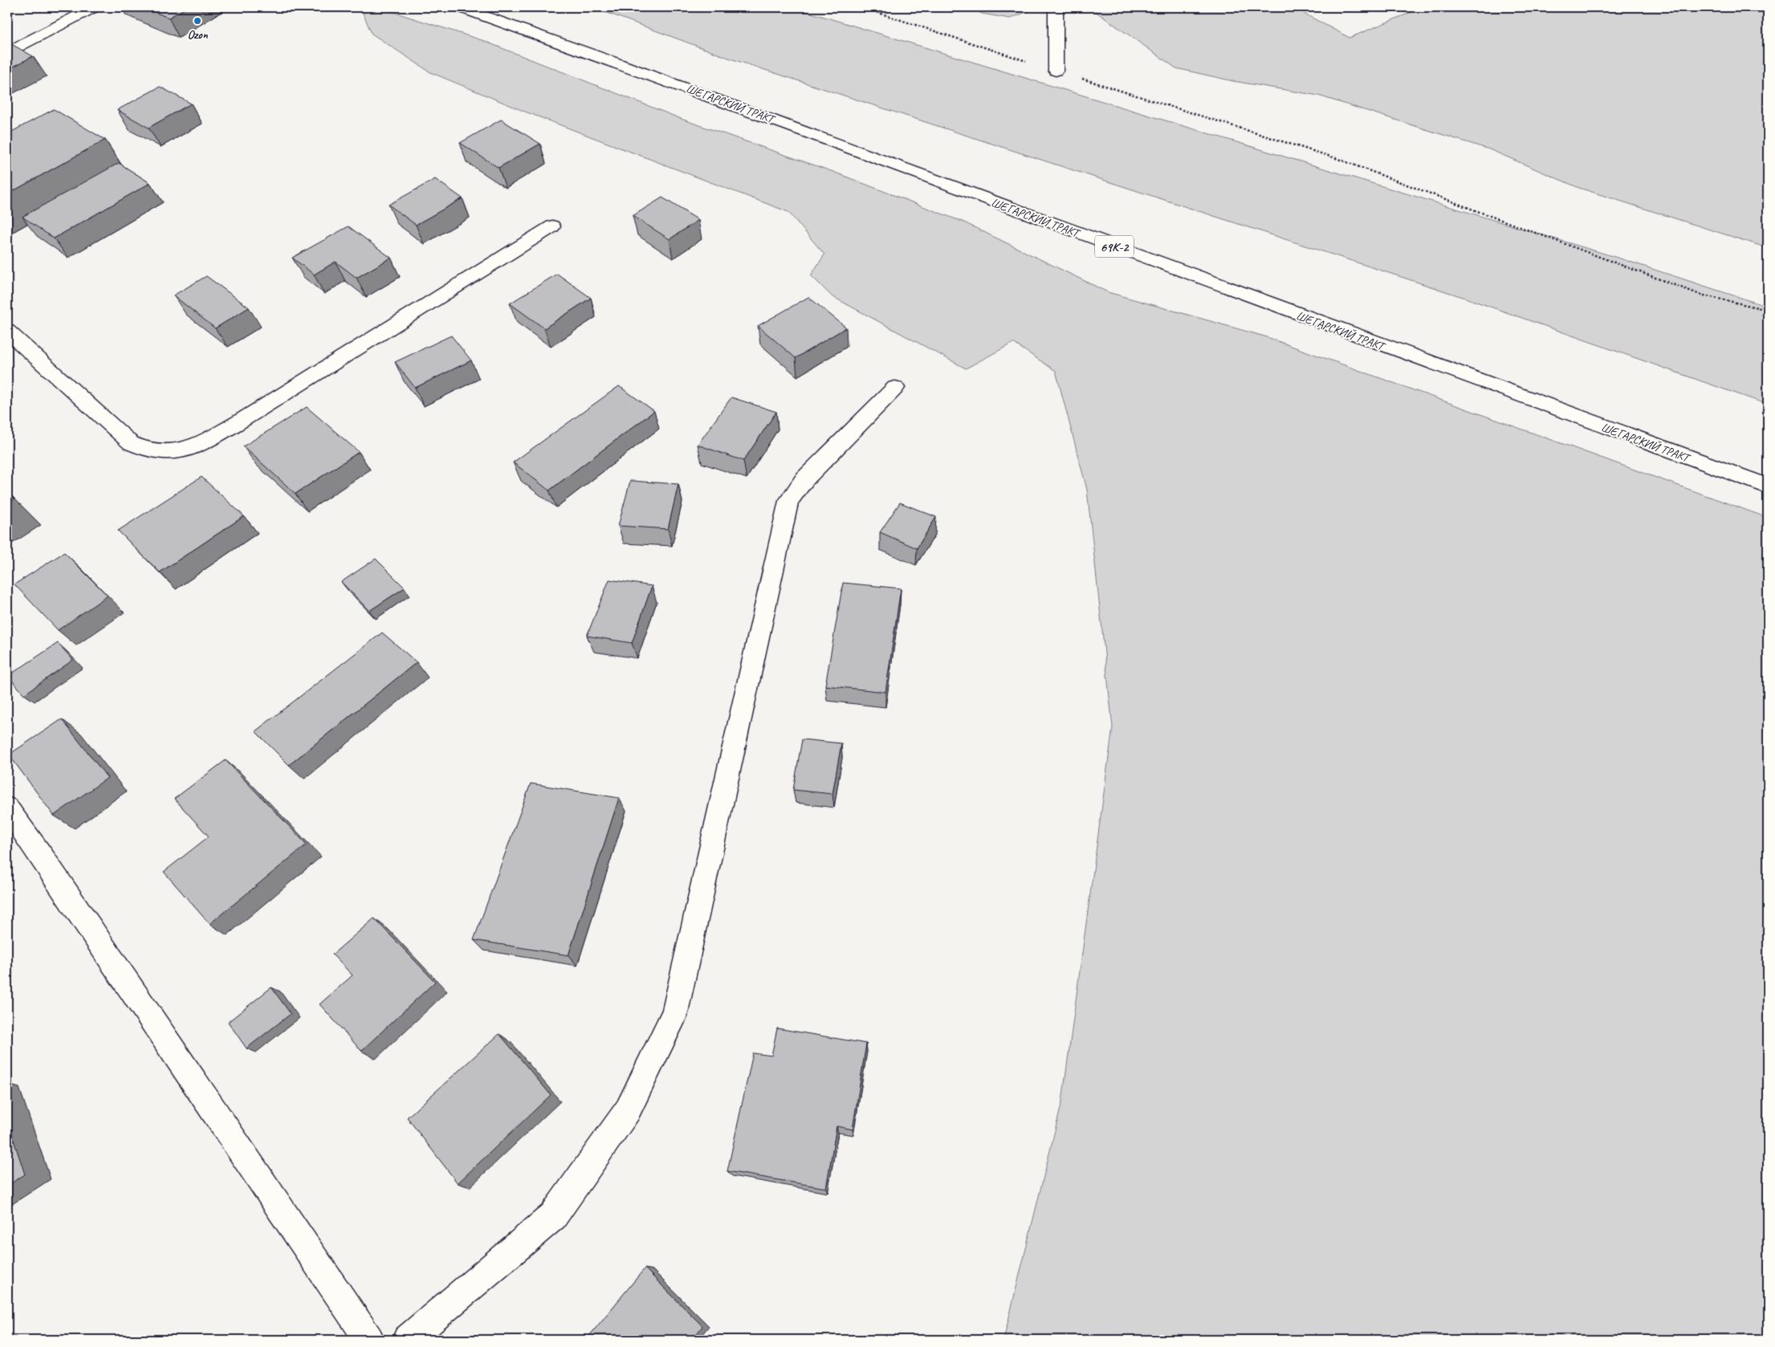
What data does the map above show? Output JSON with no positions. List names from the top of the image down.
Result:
{
  "streets": {
    "street": ["ШЕГАРСКИЙ ТРАКТ", "69К-2"]
  },
  "places": ["Ozon"]
}
